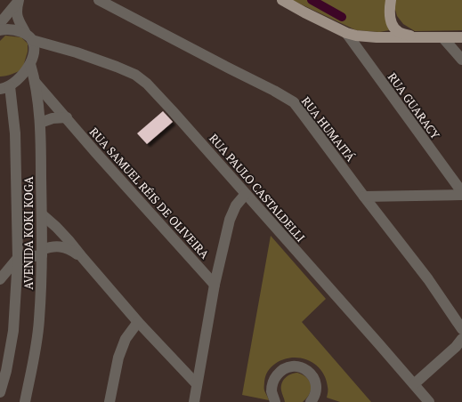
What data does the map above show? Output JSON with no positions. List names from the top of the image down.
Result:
{
  "streets": {
    "street": [
      "RUA GUARACY",
      "RUA HUMAITÁ",
      "RUA PAULO CASTALDELLI",
      "RUA SAMUEL RÉIS DE OLIVEIRA",
      "AVENIDA KOKI KOGA"
    ]
  },
  "crossings": [
    ["RUA SAMUEL RÉIS DE OLIVEIRA", "AVENIDA KOKI KOGA"]
  ]
}
